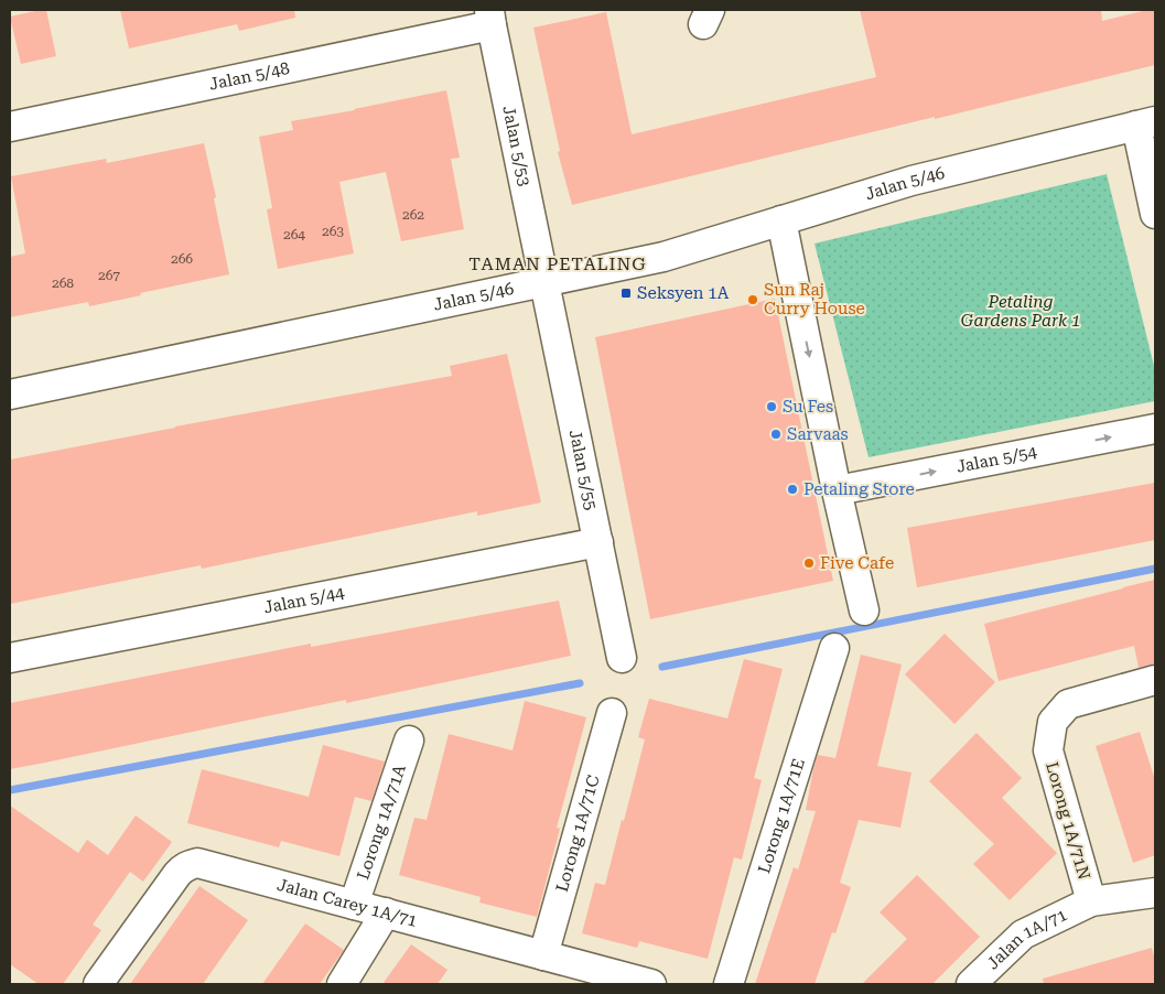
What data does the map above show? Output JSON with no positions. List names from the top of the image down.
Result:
{
  "streets": {
    "street": [
      "Jalan 5/48",
      "Jalan 5/53",
      "Jalan 5/46",
      "Jalan 5/54",
      "Jalan 5/55",
      "Jalan 5/44",
      "Lorong 1A/71E",
      "Lorong 1A/71N",
      "Lorong 1A/71A",
      "Lorong 1A/71C",
      "Jalan Carey 1A/71",
      "Jalan 1A/71"
    ]
  },
  "crossings": [
    ["Jalan 5/48", "Jalan 5/53"],
    ["Jalan 5/53", "Jalan 5/46"],
    ["Jalan 5/53", "Jalan 5/55"],
    ["Jalan 5/46", "Jalan 5/55"],
    ["Jalan 5/55", "Jalan 5/44"],
    ["Lorong 1A/71N", "Jalan 1A/71"],
    ["Lorong 1A/71A", "Jalan Carey 1A/71"],
    ["Lorong 1A/71C", "Jalan Carey 1A/71"]
  ],
  "one_way": ["Jalan 5/54"],
  "districts": ["TAMAN PETALING"],
  "parks": ["Petaling Gardens Park 1"],
  "places": {
    "transit": ["Seksyen 1A"],
    "other": [
      "Sun Raj Curry House",
      "Su Fes",
      "Sarvaas",
      "Petaling Store",
      "Five Cafe"
    ]
  },
  "house_numbers": [
    "262",
    "263",
    "264",
    "266",
    "267",
    "268"
  ]
}
